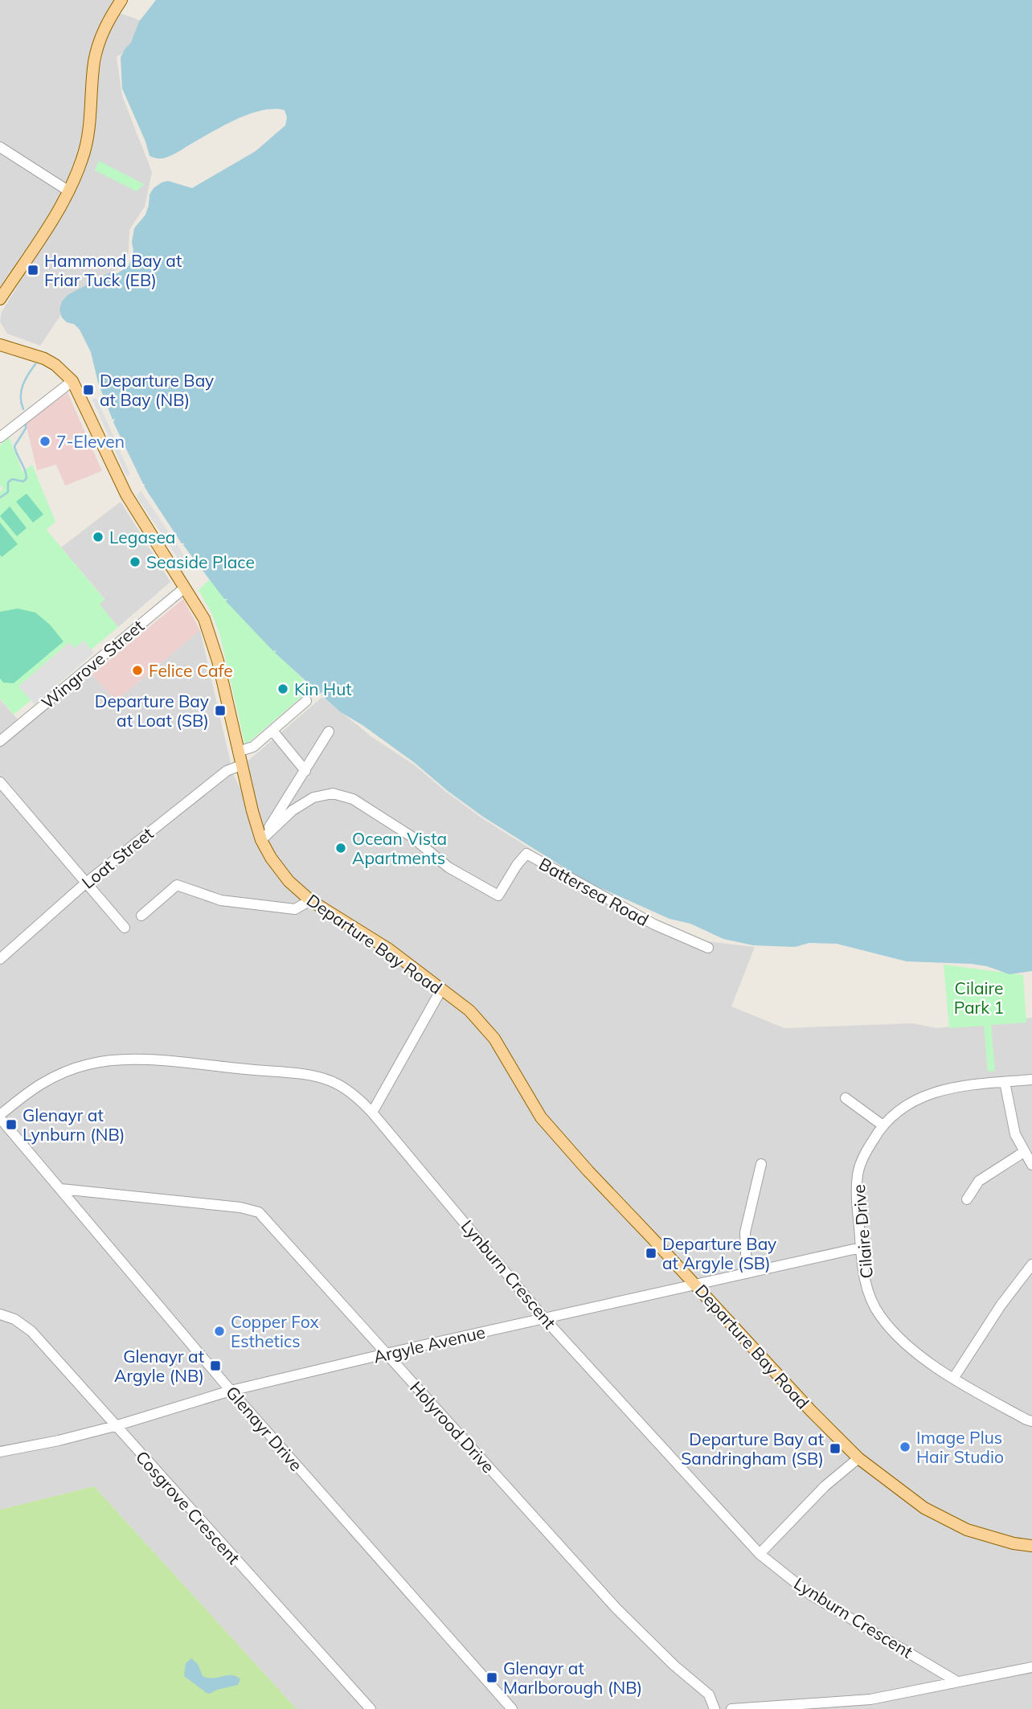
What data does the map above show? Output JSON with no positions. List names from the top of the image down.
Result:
{
  "streets": {
    "main road": ["Departure Bay Road"],
    "street": [
      "Wingrove Street",
      "Loat Street",
      "Battersea Road",
      "Cilaire Drive",
      "Lynburn Crescent",
      "Argyle Avenue",
      "Holyrood Drive",
      "Glenayr Drive",
      "Cosgrove Crescent"
    ]
  },
  "crossings": [
    ["Wingrove Street", "Departure Bay Road"],
    ["Loat Street", "Departure Bay Road"],
    ["Battersea Road", "Departure Bay Road"],
    ["Departure Bay Road", "Argyle Avenue"],
    ["Cilaire Drive", "Argyle Avenue"],
    ["Lynburn Crescent", "Argyle Avenue"],
    ["Lynburn Crescent", "Glenayr Drive"],
    ["Argyle Avenue", "Holyrood Drive"],
    ["Argyle Avenue", "Glenayr Drive"],
    ["Argyle Avenue", "Cosgrove Crescent"],
    ["Holyrood Drive", "Glenayr Drive"]
  ],
  "parks": ["Cilaire Park 1"],
  "places": {
    "transit": [
      "Hammond Bay at Friar Tuck (EB)",
      "Departure Bay at Bay (NB)",
      "Departure Bay at Loat (SB)",
      "Glenayr at Lynburn (NB)",
      "Departure Bay at Argyle (SB)",
      "Glenayr at Argyle (NB)",
      "Departure Bay at Sandringham (SB)",
      "Glenayr at Marlborough (NB)"
    ],
    "other": [
      "7-Eleven",
      "Legasea",
      "Seaside Place",
      "Felice Cafe",
      "Kin Hut",
      "Ocean Vista Apartments",
      "Copper Fox Esthetics",
      "Image Plus Hair Studio"
    ]
  }
}
